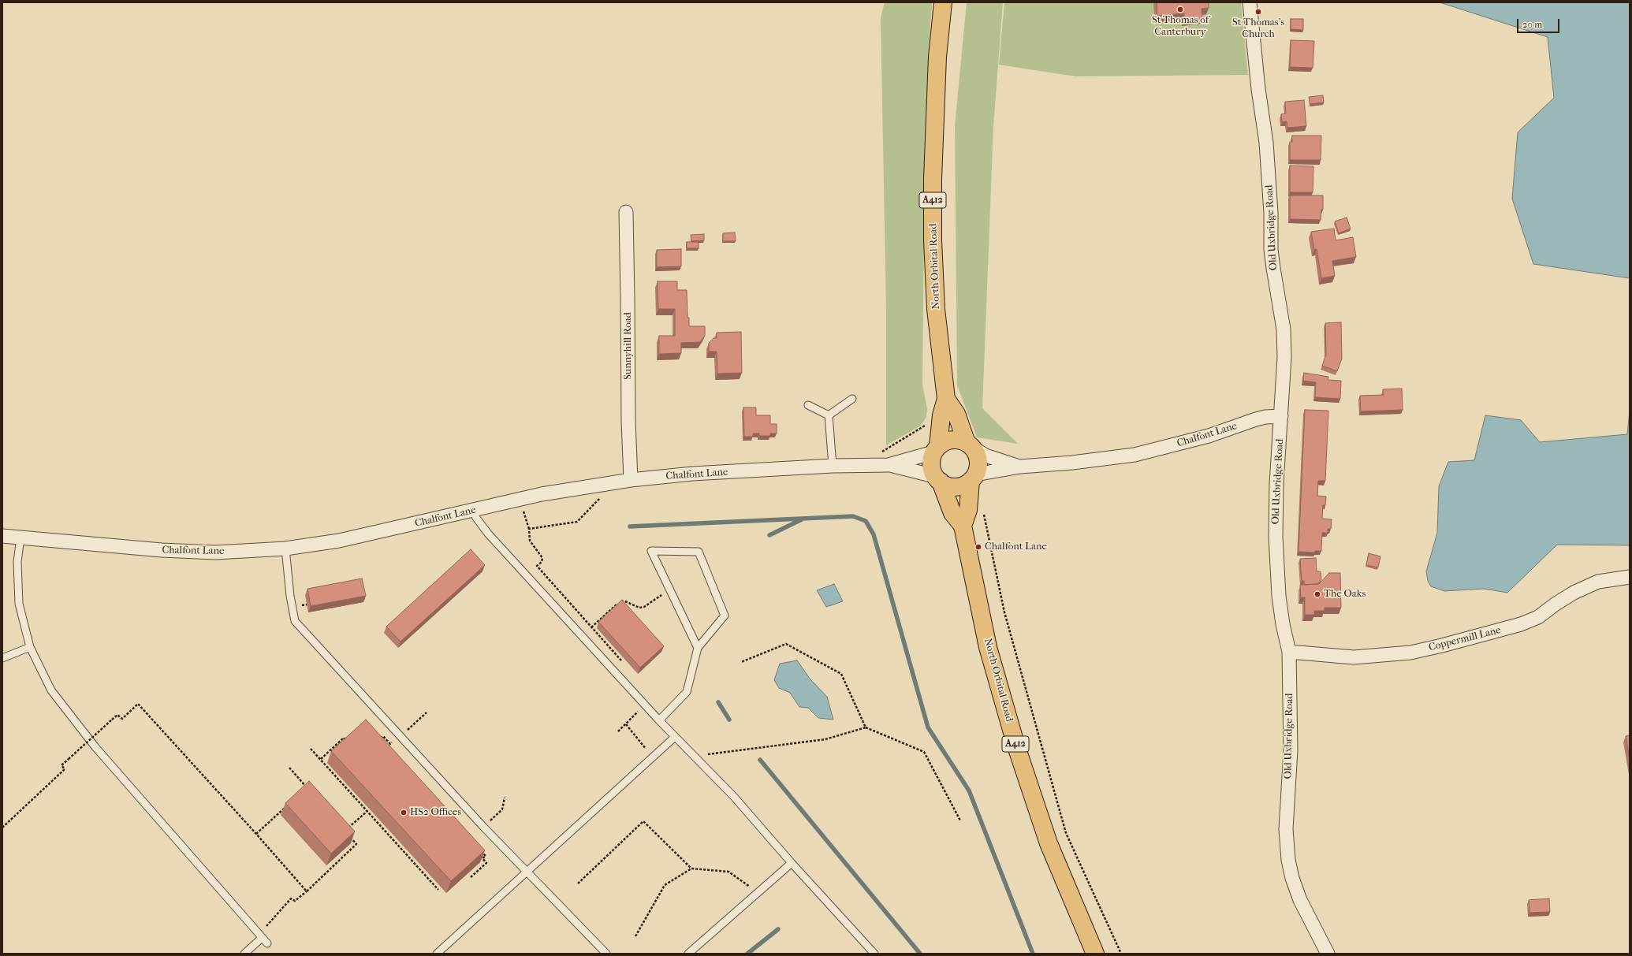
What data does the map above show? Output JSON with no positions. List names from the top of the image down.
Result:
{
  "streets": {
    "main road": ["A412", "North Orbital Road"],
    "street": [
      "Old Uxbridge Road",
      "Sunnyhill Road",
      "Chalfont Lane",
      "Coppermill Lane"
    ]
  },
  "crossings": [
    ["Old Uxbridge Road", "Chalfont Lane"],
    ["Old Uxbridge Road", "Coppermill Lane"],
    ["North Orbital Road", "Chalfont Lane"],
    ["Sunnyhill Road", "Chalfont Lane"]
  ],
  "places": [
    "St Thomas of Canterbury",
    "St Thomas's Church",
    "Chalfont Lane",
    "The Oaks",
    "HS2 Offices"
  ],
  "scale_bar": "20 m"
}
